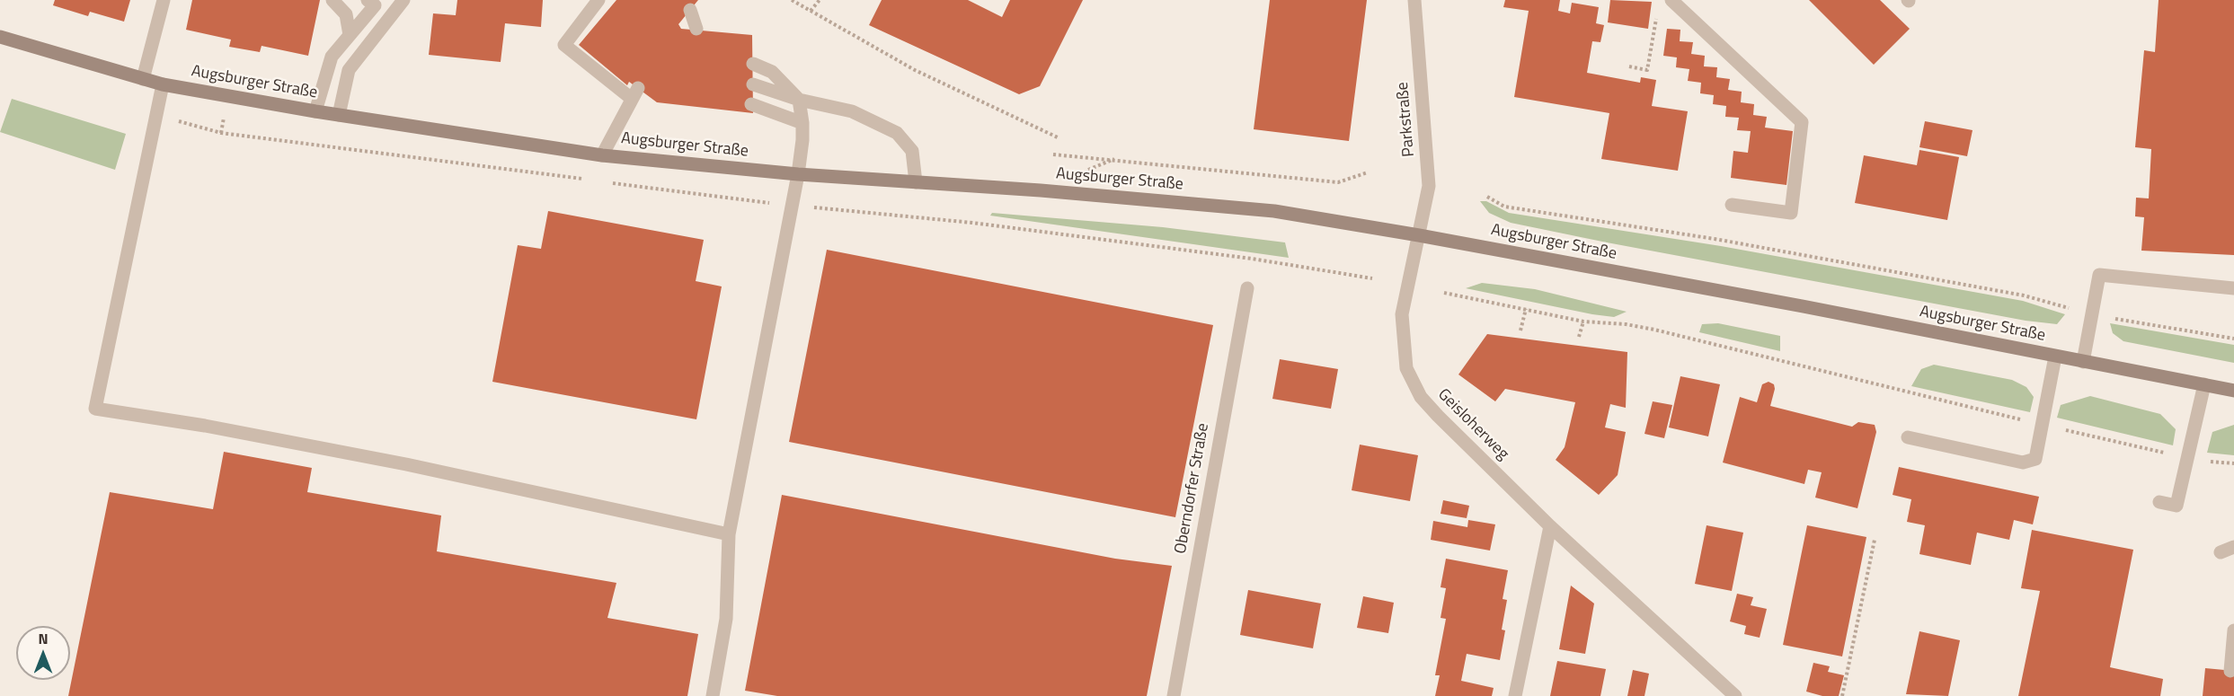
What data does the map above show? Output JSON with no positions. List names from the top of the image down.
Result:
{
  "streets": {
    "street": [
      "Augsburger Straße",
      "Parkstraße",
      "Geisloherweg",
      "Oberndorfer Straße"
    ]
  },
  "crossings": [
    ["Augsburger Straße", "Parkstraße"],
    ["Augsburger Straße", "Geisloherweg"],
    ["Parkstraße", "Geisloherweg"]
  ],
  "north": "top"
}
